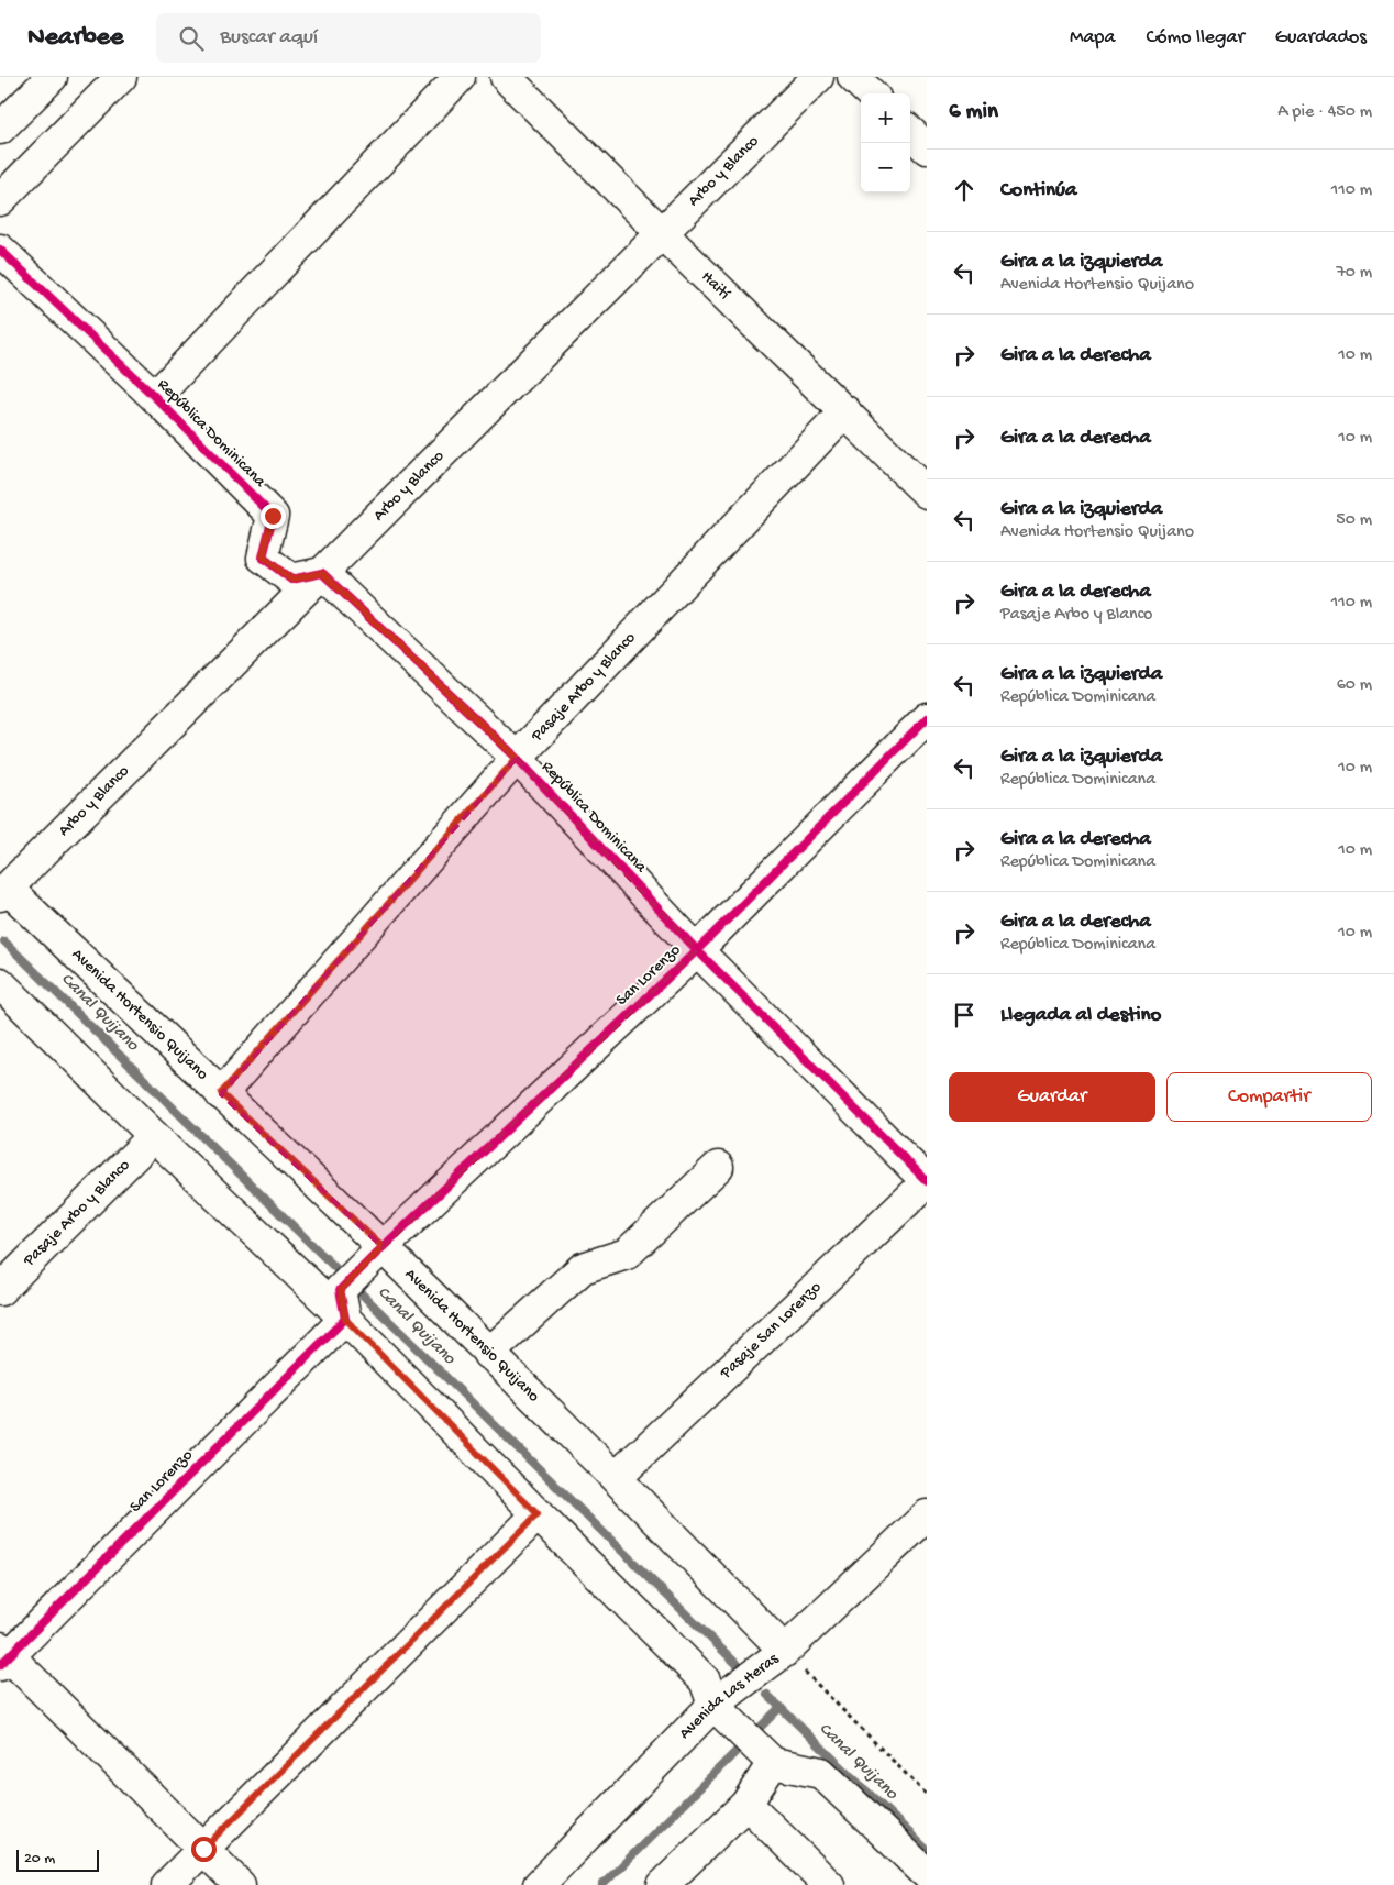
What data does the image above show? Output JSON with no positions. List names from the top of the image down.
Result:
{
  "streets": {
    "street": [
      "Arbo y Blanco",
      "Haití",
      "República Dominicana",
      "Pasaje Arbo y Blanco",
      "San Lorenzo",
      "Avenida Hortensio Quijano",
      "Pasaje San Lorenzo",
      "Avenida Las Heras"
    ]
  },
  "crossings": [
    ["Arbo y Blanco", "Haití"],
    ["Arbo y Blanco", "República Dominicana"],
    ["Arbo y Blanco", "Avenida Hortensio Quijano"],
    ["Haití", "Pasaje Arbo y Blanco"],
    ["República Dominicana", "Pasaje Arbo y Blanco"],
    ["República Dominicana", "San Lorenzo"],
    ["República Dominicana", "Pasaje San Lorenzo"],
    ["Pasaje Arbo y Blanco", "Avenida Hortensio Quijano"],
    ["San Lorenzo", "Avenida Hortensio Quijano"],
    ["Avenida Hortensio Quijano", "Pasaje San Lorenzo"],
    ["Avenida Hortensio Quijano", "Avenida Las Heras"]
  ],
  "water": ["Canal Quijano"],
  "scale_bar": "20 m",
  "page": {
    "header": "Nearbee",
    "search": "Buscar aquí",
    "nav": ["Mapa", "Cómo llegar", "Guardados"],
    "heading": ["6 min", "A pie · 450 m"],
    "map_buttons": ["+", "−"],
    "list": [
      ["Continúa", "110 m"],
      ["Gira a la izquierda", "Avenida Hortensio Quijano", "70 m"],
      ["Gira a la derecha", "10 m"],
      ["Gira a la derecha", "10 m"],
      ["Gira a la izquierda", "Avenida Hortensio Quijano", "50 m"],
      ["Gira a la derecha", "Pasaje Arbo y Blanco", "110 m"],
      ["Gira a la izquierda", "República Dominicana", "60 m"],
      ["Gira a la izquierda", "República Dominicana", "10 m"],
      ["Gira a la derecha", "República Dominicana", "10 m"],
      ["Gira a la derecha", "República Dominicana", "10 m"],
      "Llegada al destino"
    ],
    "buttons": ["Guardar", "Compartir"],
    "scale": "20 m"
  }
}
